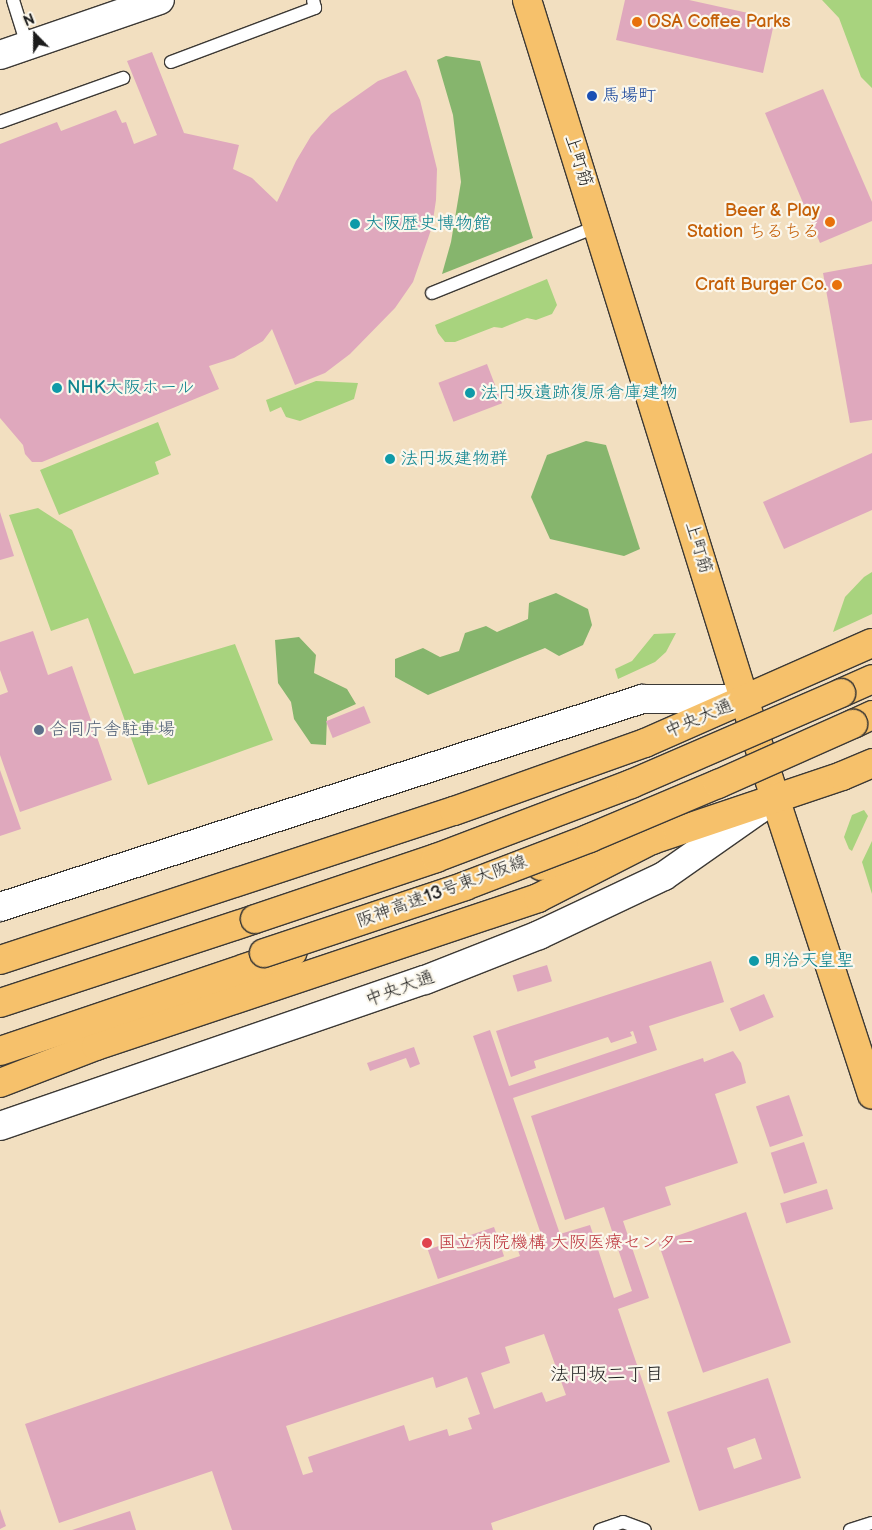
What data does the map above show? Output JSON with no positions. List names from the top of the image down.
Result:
{
  "streets": {
    "main road": ["上町筋", "中央大通", "阪神高速13号東大阪線"]
  },
  "crossings": [
    ["上町筋", "中央大通"]
  ],
  "districts": ["法円坂二丁目"],
  "places": [
    "OSA Coffee Parks",
    "馬場町",
    "Beer & Play Station ちるちる",
    "大阪歴史博物館",
    "Craft Burger Co.",
    "NHK大阪ホール",
    "法円坂遺跡復原倉庫建物",
    "法円坂建物群",
    "合同庁舎駐車場",
    "明治天皇聖",
    "国立病院機構 大阪医療センター"
  ],
  "north": "top"
}
